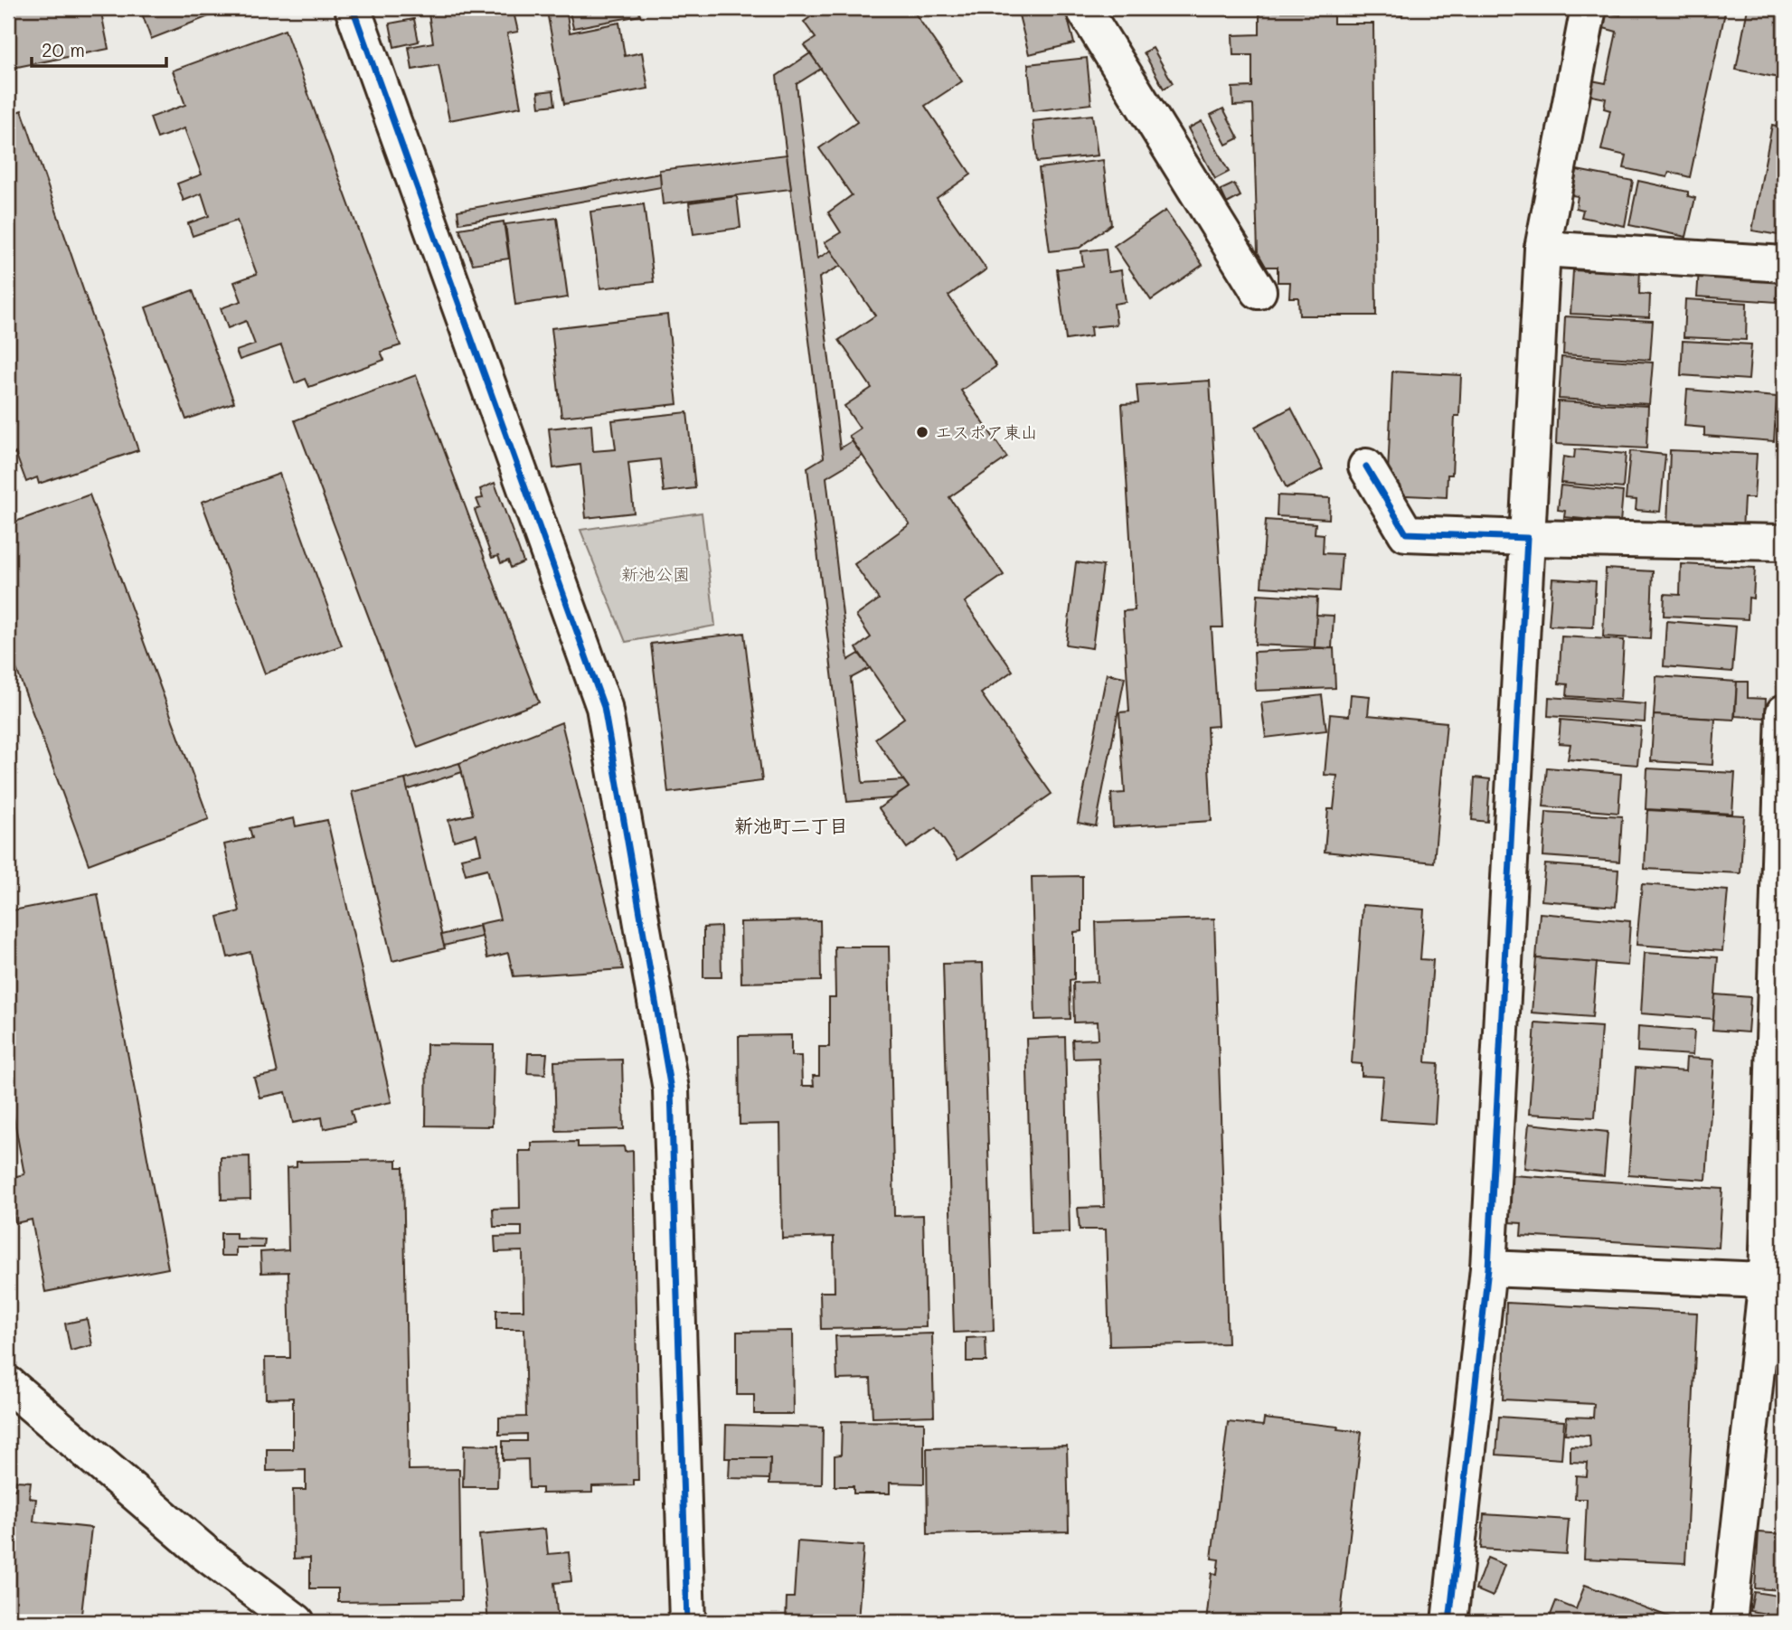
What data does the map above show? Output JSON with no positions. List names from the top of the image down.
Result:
{
  "districts": ["新池町二丁目"],
  "parks": ["新池公園"],
  "places": ["エスポア東山"],
  "scale_bar": "20 m"
}
